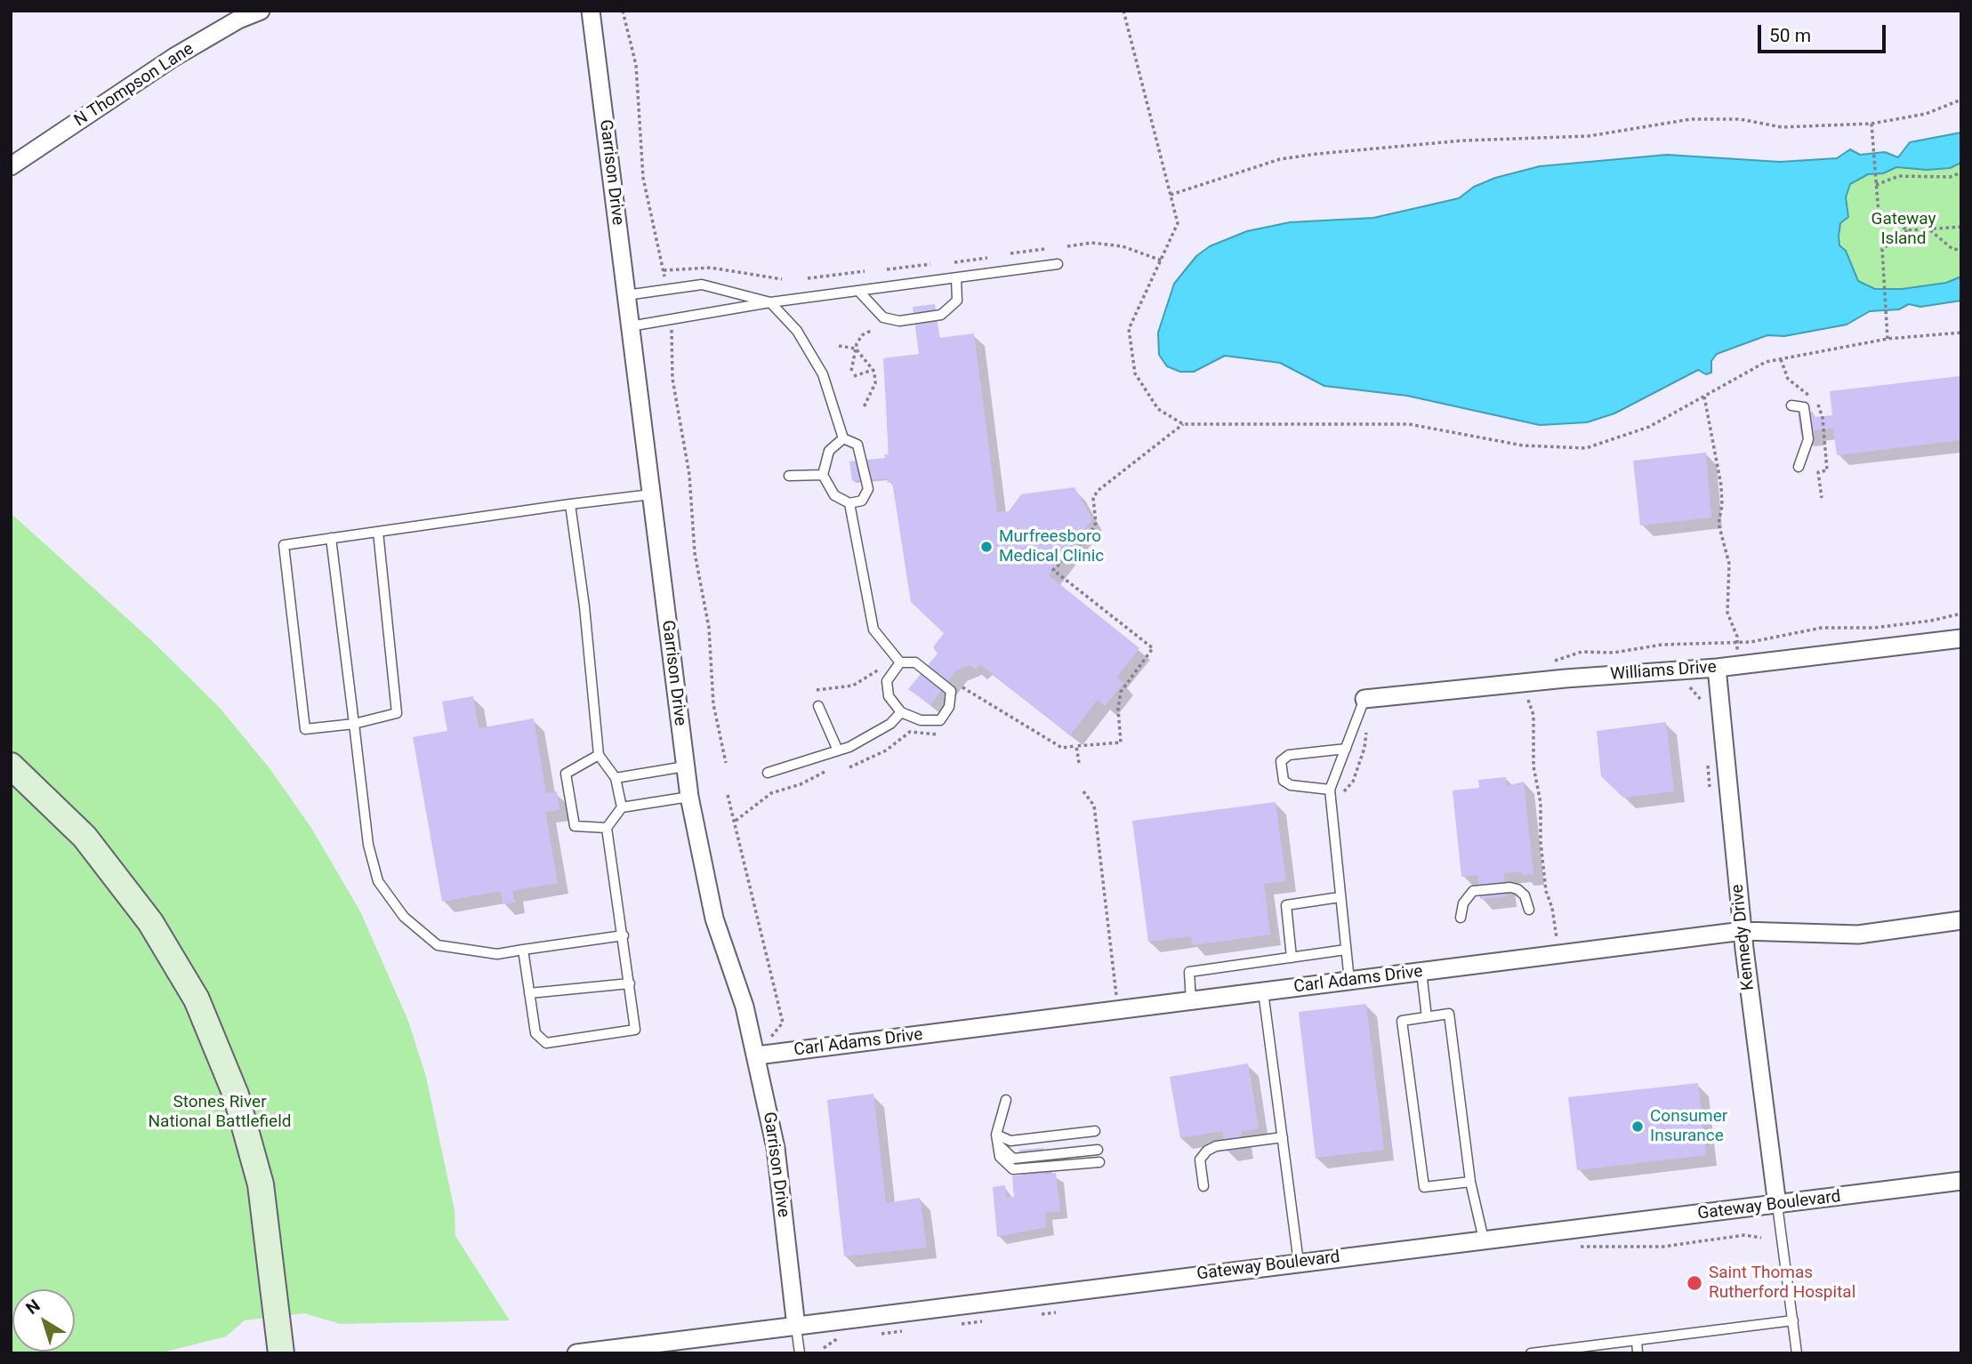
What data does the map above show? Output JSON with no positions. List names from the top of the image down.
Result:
{
  "streets": {
    "street": [
      "N Thompson Lane",
      "Garrison Drive",
      "Williams Drive",
      "Kennedy Drive",
      "Carl Adams Drive",
      "Gateway Boulevard"
    ]
  },
  "crossings": [
    ["Garrison Drive", "Carl Adams Drive"],
    ["Garrison Drive", "Gateway Boulevard"],
    ["Williams Drive", "Kennedy Drive"],
    ["Kennedy Drive", "Carl Adams Drive"],
    ["Kennedy Drive", "Gateway Boulevard"]
  ],
  "parks": ["Gateway Island", "Stones River National Battlefield"],
  "places": ["Murfreesboro Medical Clinic", "Consumer Insurance", "Saint Thomas Rutherford Hospital"],
  "scale_bar": "50 m",
  "north": "top left"
}
